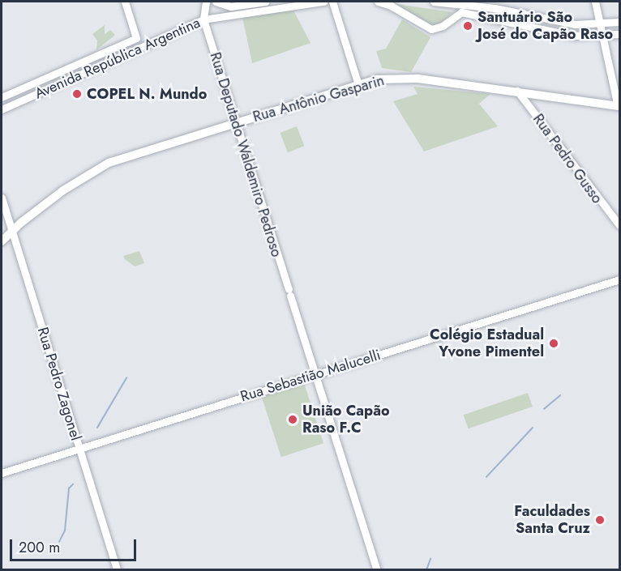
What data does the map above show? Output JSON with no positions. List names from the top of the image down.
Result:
{
  "streets": {
    "main road": ["Rua Antônio Gasparin"],
    "street": [
      "Avenida República Argentina",
      "Rua Deputado Waldemiro Pedroso",
      "Rua Pedro Gusso",
      "Rua Sebastião Malucelli",
      "Rua Pedro Zagonel"
    ]
  },
  "crossings": [
    ["Avenida República Argentina", "Rua Deputado Waldemiro Pedroso"],
    ["Rua Antônio Gasparin", "Rua Deputado Waldemiro Pedroso"],
    ["Rua Antônio Gasparin", "Rua Pedro Gusso"],
    ["Rua Antônio Gasparin", "Rua Pedro Zagonel"],
    ["Rua Deputado Waldemiro Pedroso", "Rua Sebastião Malucelli"],
    ["Rua Sebastião Malucelli", "Rua Pedro Zagonel"]
  ],
  "places": [
    "Santuário São José do Capão Raso",
    "COPEL N. Mundo",
    "Colégio Estadual Yvone Pimentel",
    "União Capão Raso F.C",
    "Faculdades Santa Cruz"
  ],
  "scale_bar": "200 m"
}
